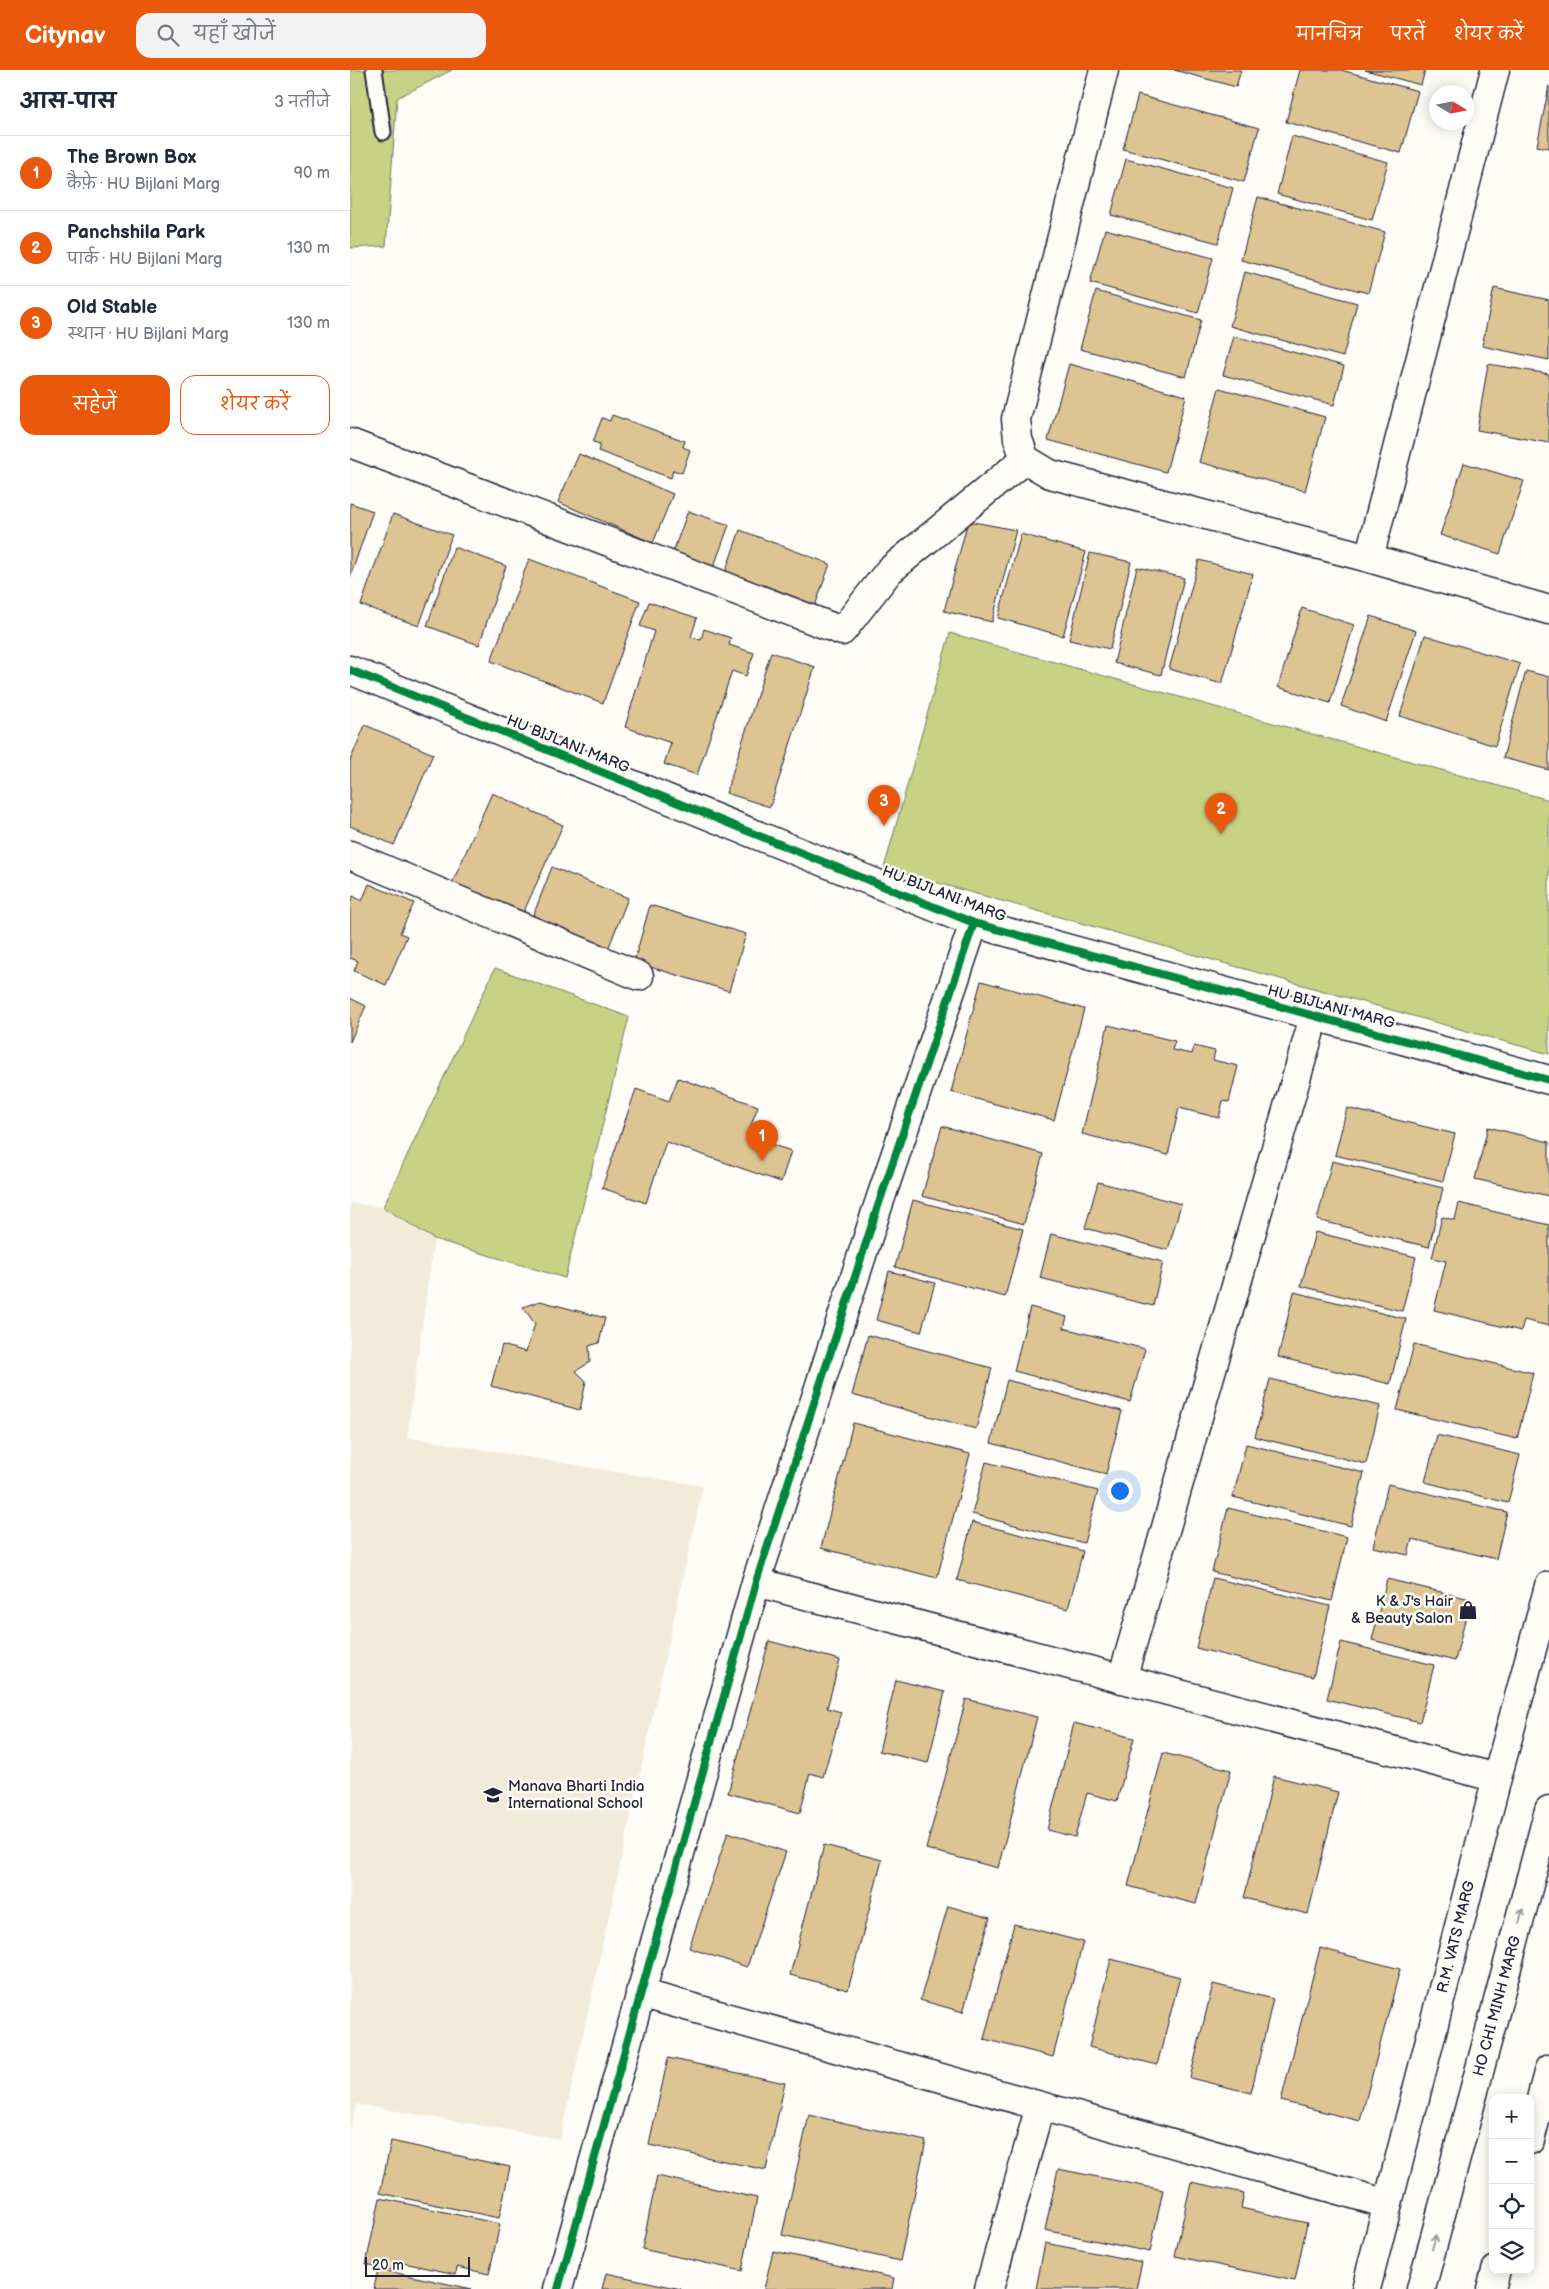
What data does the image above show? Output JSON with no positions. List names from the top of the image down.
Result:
{
  "streets": {
    "street": ["HU BIJLANI MARG", "R.M. VATS MARG", "HO CHI MINH MARG"]
  },
  "one_way": ["HO CHI MINH MARG"],
  "places": {
    "shop": ["K & J's Hair & Beauty Salon"],
    "school or university": ["Manava Bharti India International School"]
  },
  "scale_bar": "20 m",
  "north": "right",
  "page": {
    "header": "Citynav",
    "search": "यहाँ खोजें",
    "nav": ["मानचित्र", "परतें", "शेयर करें"],
    "heading": ["आस-पास", "3 नतीजे"],
    "list": [
      {
        "mark": "1",
        "name": "The Brown Box",
        "note": "कैफ़े · HU Bijlani Marg",
        "value": "90 m"
      },
      {
        "mark": "2",
        "name": "Panchshila Park",
        "note": "पार्क · HU Bijlani Marg",
        "value": "130 m"
      },
      {
        "mark": "3",
        "name": "Old Stable",
        "note": "स्थान · HU Bijlani Marg",
        "value": "130 m"
      }
    ],
    "buttons": ["सहेजें", "शेयर करें"],
    "pins": ["3", "2", "1"],
    "map_buttons": ["+", "−"],
    "scale": "20 m"
  }
}
